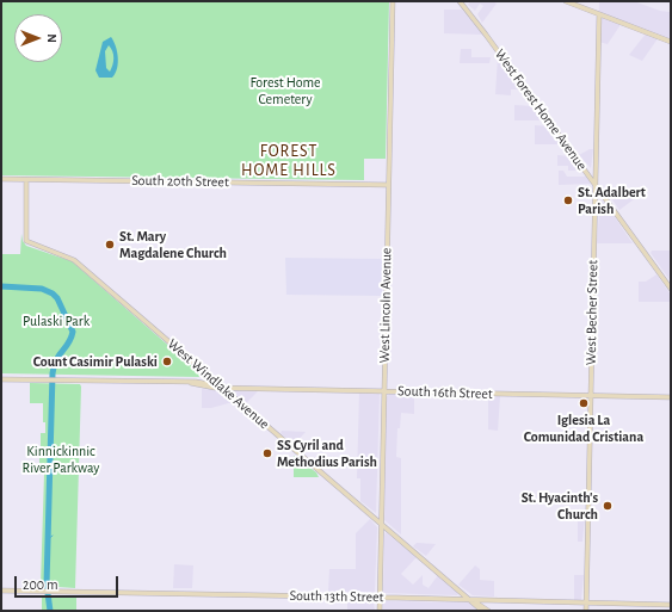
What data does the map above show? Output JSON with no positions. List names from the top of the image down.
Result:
{
  "streets": {
    "street": [
      "West Forest Home Avenue",
      "South 20th Street",
      "West Lincoln Avenue",
      "West Becher Street",
      "West Windlake Avenue",
      "South 16th Street",
      "South 13th Street"
    ]
  },
  "crossings": [
    ["West Forest Home Avenue", "West Becher Street"],
    ["South 20th Street", "West Lincoln Avenue"],
    ["South 20th Street", "West Windlake Avenue"],
    ["West Lincoln Avenue", "West Windlake Avenue"],
    ["West Lincoln Avenue", "South 16th Street"],
    ["West Lincoln Avenue", "South 13th Street"],
    ["West Becher Street", "South 16th Street"],
    ["West Becher Street", "South 13th Street"],
    ["West Windlake Avenue", "South 16th Street"],
    ["West Windlake Avenue", "South 13th Street"]
  ],
  "districts": ["FOREST HOME HILLS"],
  "parks": ["Forest Home Cemetery", "Pulaski Park", "Kinnickinnic River Parkway"],
  "places": [
    "St. Adalbert Parish",
    "St. Mary Magdalene Church",
    "Count Casimir Pulaski",
    "Iglesia La Comunidad Cristiana",
    "SS Cyril and Methodius Parish",
    "St. Hyacinth's Church"
  ],
  "scale_bar": "200 m",
  "north": "right"
}
